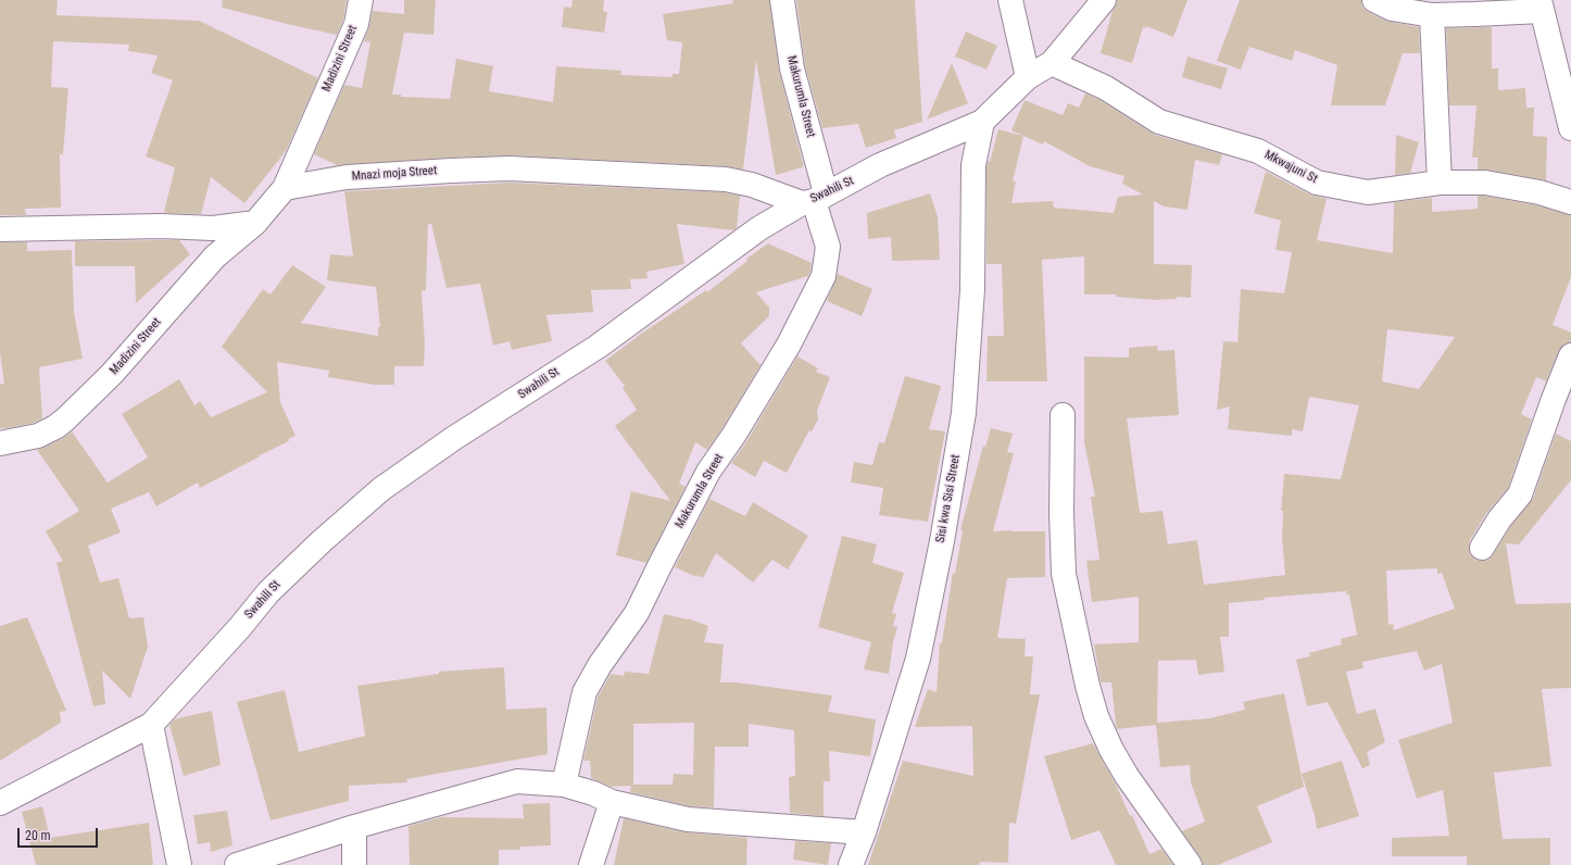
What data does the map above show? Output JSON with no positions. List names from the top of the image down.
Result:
{
  "streets": {
    "street": [
      "Madizini Street",
      "Makurumla Street",
      "Mkwajuni St",
      "Mnazi moja Street",
      "Swahili St",
      "Sisi kwa Sisi Street"
    ]
  },
  "crossings": [
    ["Madizini Street", "Mnazi moja Street"],
    ["Makurumla Street", "Mnazi moja Street"],
    ["Makurumla Street", "Swahili St"],
    ["Mkwajuni St", "Swahili St"],
    ["Mnazi moja Street", "Swahili St"],
    ["Swahili St", "Sisi kwa Sisi Street"]
  ],
  "scale_bar": "20 m"
}
